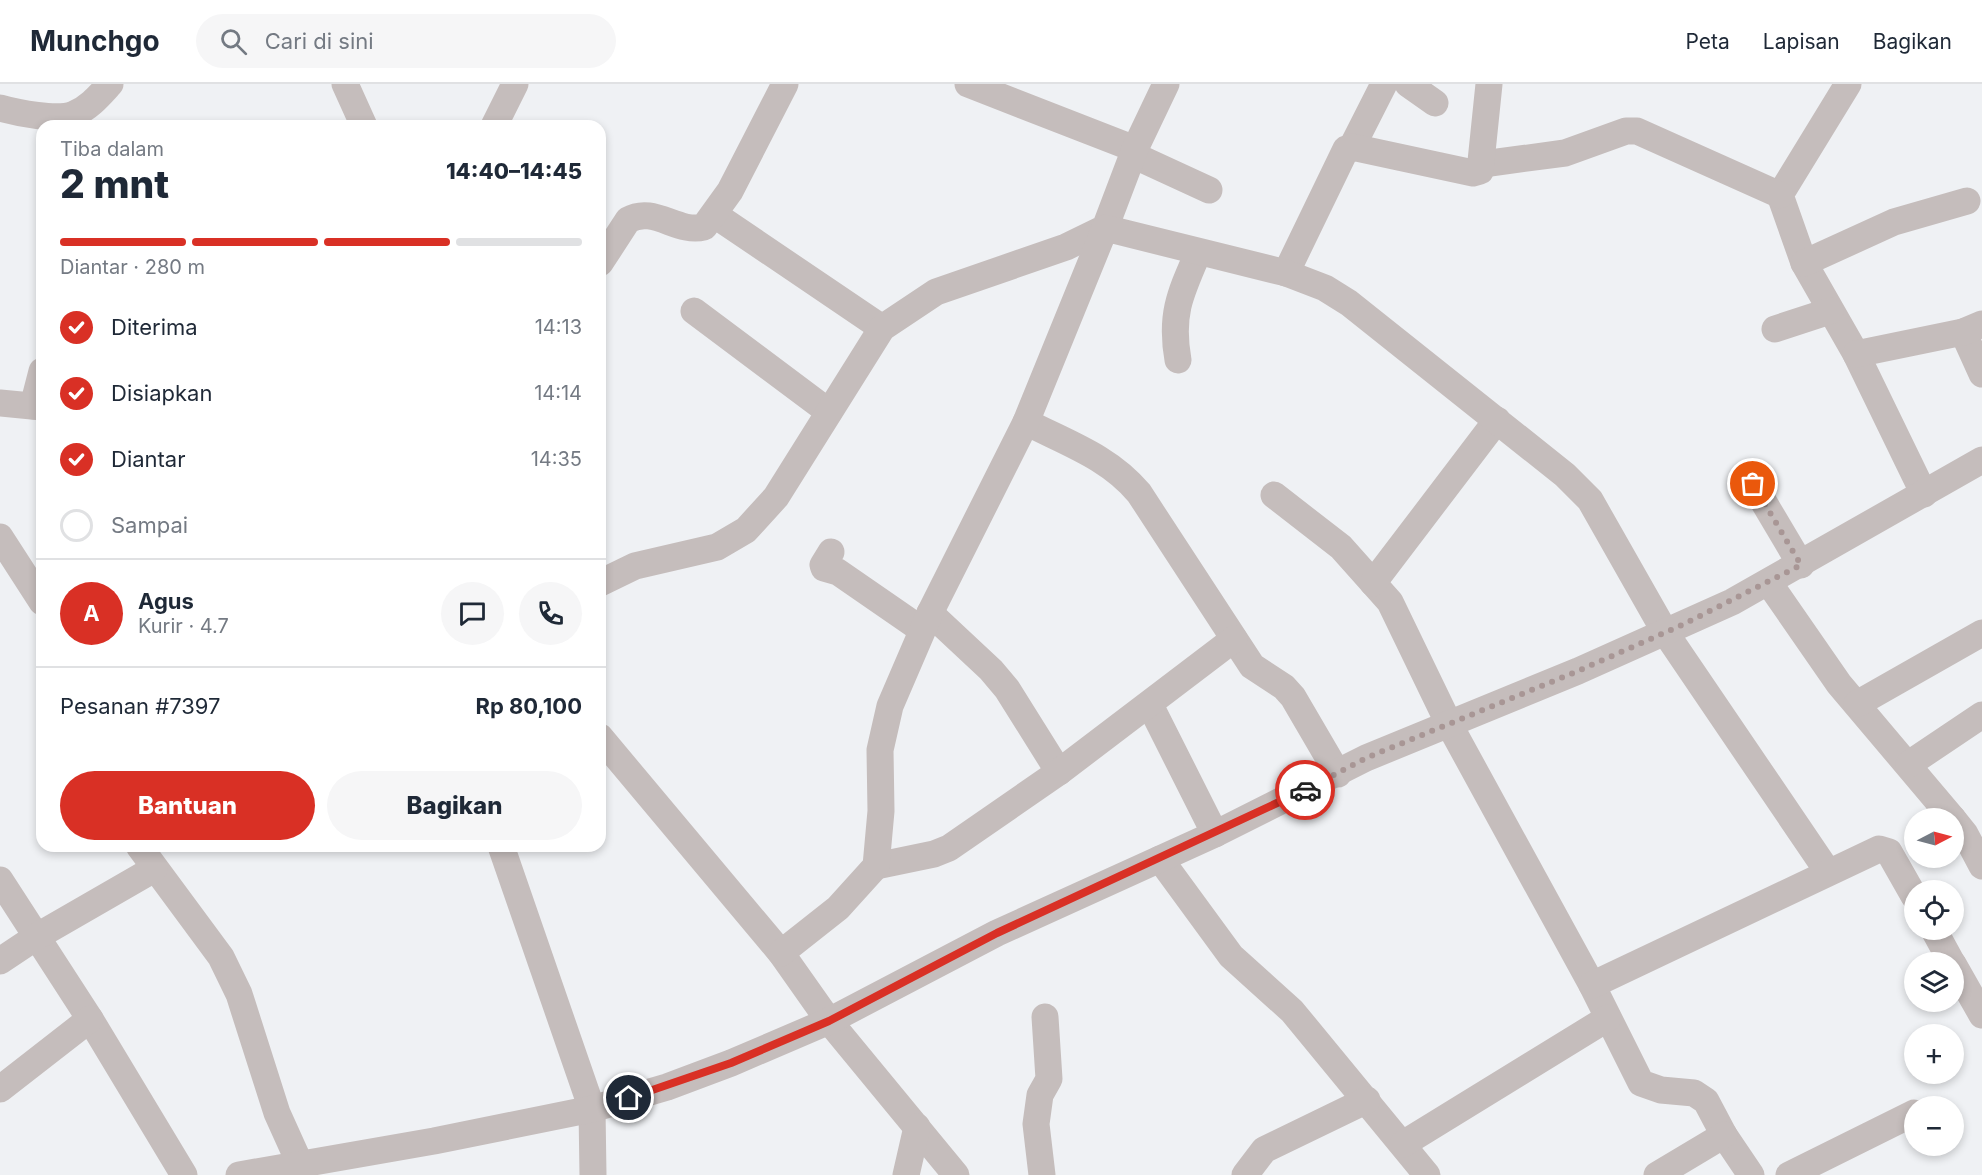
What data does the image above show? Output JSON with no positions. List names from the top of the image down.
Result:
{
  "north": "right",
  "page": {
    "header": "Munchgo",
    "search": "Cari di sini",
    "nav": ["Peta", "Lapisan", "Bagikan"],
    "heading": ["2 mnt", "Tiba dalam", "14:40–14:45"],
    "panel": [
      "Agus",
      "Kurir · 4.7",
      "Pesanan #7397",
      "Rp 80,100"
    ],
    "bar": "Diantar · 280 m",
    "list": [
      ["Diterima", "14:13"],
      ["Disiapkan", "14:14"],
      ["Diantar", "14:35"],
      "Sampai"
    ],
    "round": "A",
    "buttons": ["Bantuan", "Bagikan"],
    "map_buttons": ["+", "−"]
  }
}
